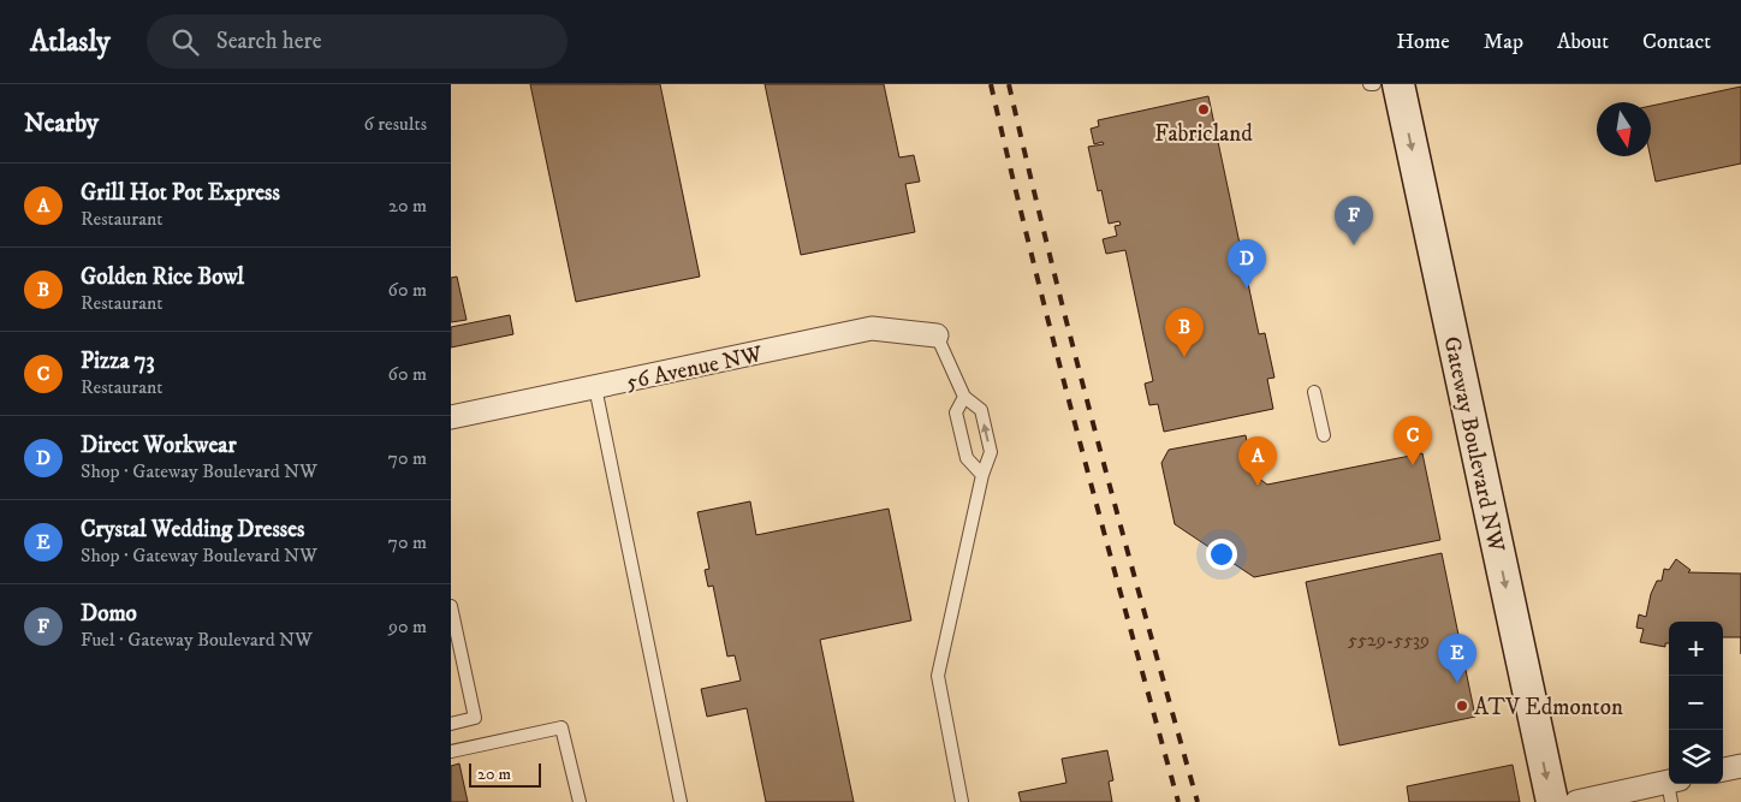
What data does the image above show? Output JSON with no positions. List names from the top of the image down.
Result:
{
  "streets": {
    "main road": ["Gateway Boulevard NW"],
    "street": ["56 Avenue NW"]
  },
  "one_way": ["Gateway Boulevard NW"],
  "places": ["Fabricland", "ATV Edmonton"],
  "house_numbers": ["5529-5539"],
  "scale_bar": "20 m",
  "north": "bottom",
  "page": {
    "header": "Atlasly",
    "search": "Search here",
    "nav": [
      "Home",
      "Map",
      "About",
      "Contact"
    ],
    "heading": ["Nearby", "6 results"],
    "list": [
      {
        "mark": "A",
        "name": "Grill Hot Pot Express",
        "note": "Restaurant",
        "value": "20 m"
      },
      {
        "mark": "B",
        "name": "Golden Rice Bowl",
        "note": "Restaurant",
        "value": "60 m"
      },
      {
        "mark": "C",
        "name": "Pizza 73",
        "note": "Restaurant",
        "value": "60 m"
      },
      {
        "mark": "D",
        "name": "Direct Workwear",
        "note": "Shop · Gateway Boulevard NW",
        "value": "70 m"
      },
      {
        "mark": "E",
        "name": "Crystal Wedding Dresses",
        "note": "Shop · Gateway Boulevard NW",
        "value": "70 m"
      },
      {
        "mark": "F",
        "name": "Domo",
        "note": "Fuel · Gateway Boulevard NW",
        "value": "90 m"
      }
    ],
    "pins": [
      "F",
      "D",
      "B",
      "C",
      "A",
      "E"
    ],
    "map_buttons": ["+", "−"],
    "scale": "20 m"
  }
}
